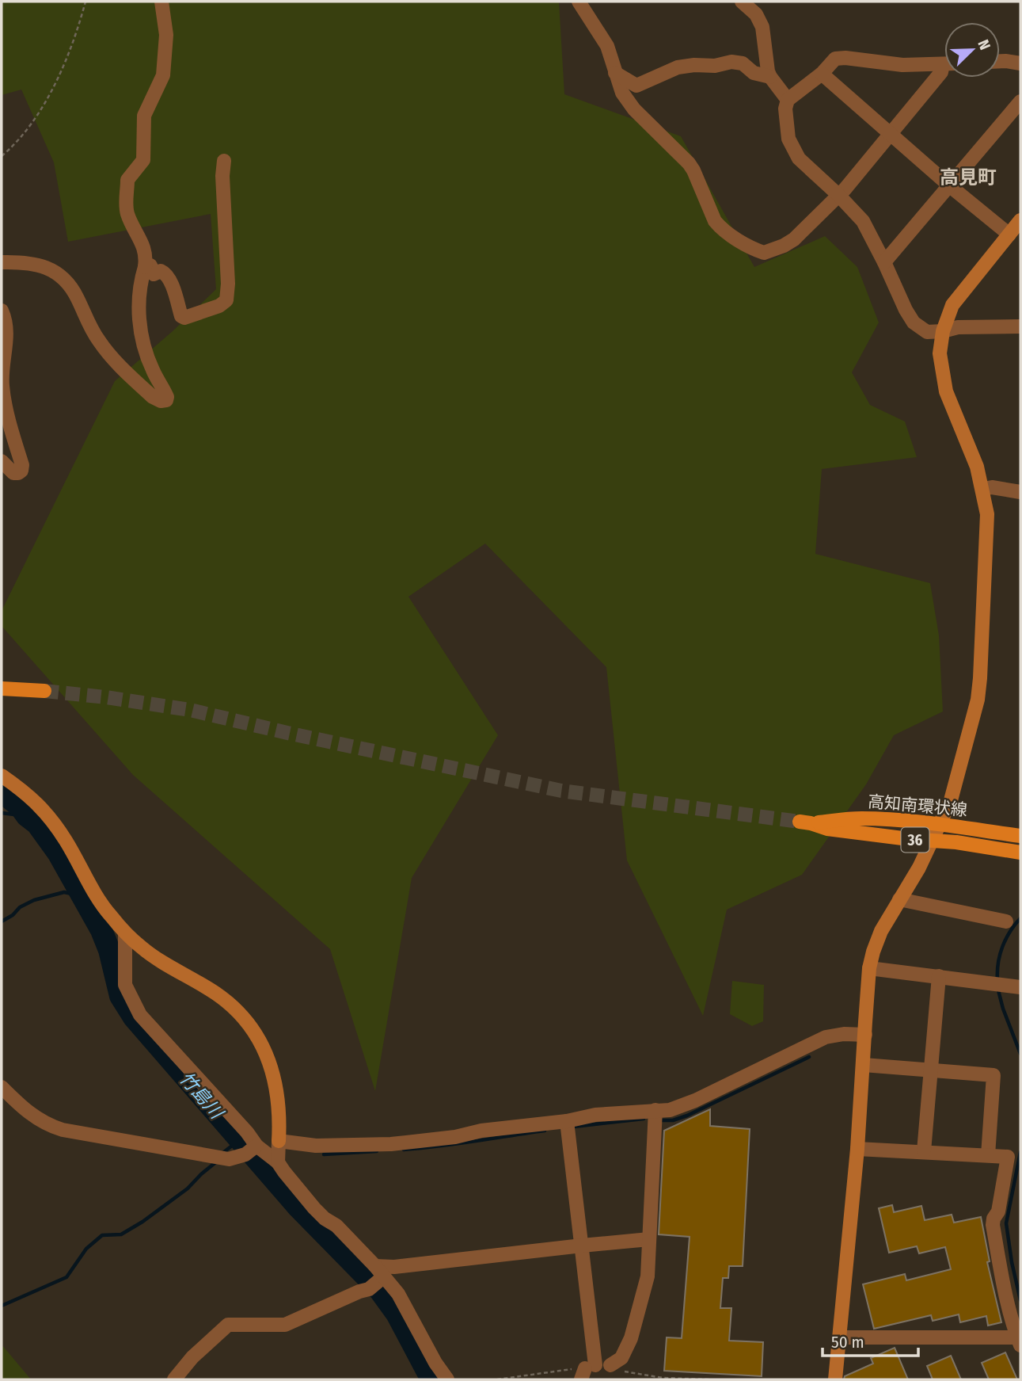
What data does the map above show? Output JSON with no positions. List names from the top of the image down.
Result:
{
  "streets": {
    "main road": ["高知南環状線", "36"]
  },
  "districts": ["高見町"],
  "water": ["竹島川"],
  "scale_bar": "50 m",
  "north": "top right"
}
